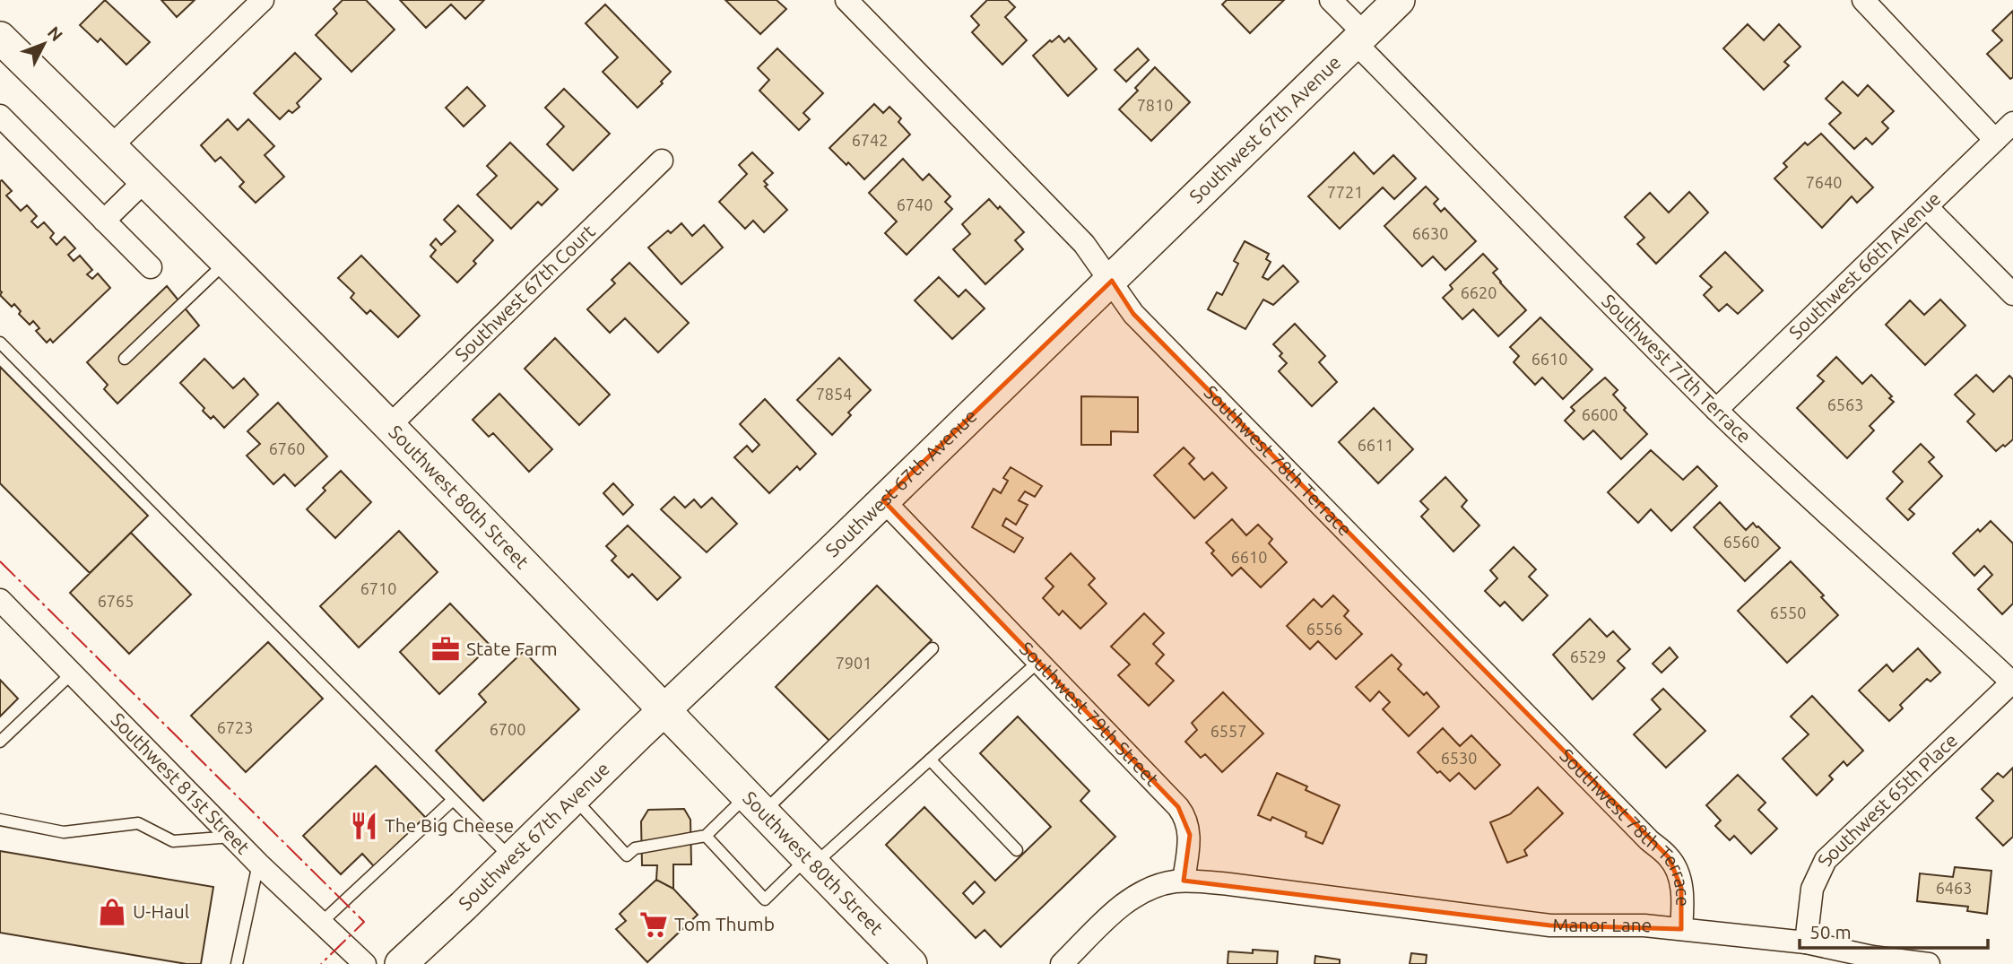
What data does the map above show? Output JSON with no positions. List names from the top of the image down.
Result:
{
  "streets": {
    "main road": ["Southwest 67th Avenue", "Southwest 80th Street"],
    "street": [
      "Southwest 66th Avenue",
      "Southwest 67th Court",
      "Southwest 77th Terrace",
      "Southwest 78th Terrace",
      "Southwest 79th Street",
      "Southwest 81st Street",
      "Southwest 65th Place",
      "Manor Lane"
    ]
  },
  "crossings": [
    ["Southwest 67th Avenue", "Southwest 77th Terrace"],
    ["Southwest 67th Avenue", "Southwest 78th Terrace"],
    ["Southwest 67th Avenue", "Southwest 80th Street"],
    ["Southwest 67th Avenue", "Southwest 79th Street"],
    ["Southwest 66th Avenue", "Southwest 77th Terrace"],
    ["Southwest 67th Court", "Southwest 80th Street"],
    ["Southwest 77th Terrace", "Southwest 65th Place"],
    ["Southwest 78th Terrace", "Manor Lane"],
    ["Southwest 79th Street", "Manor Lane"],
    ["Southwest 65th Place", "Manor Lane"]
  ],
  "places": {
    "office": ["State Farm"],
    "restaurant": ["The Big Cheese"],
    "shop": ["U-Haul"],
    "supermarket": ["Tom Thumb"]
  },
  "house_numbers": [
    "7810",
    "6742",
    "7640",
    "7721",
    "6740",
    "6630",
    "6620",
    "6610",
    "7854",
    "6563",
    "6600",
    "6611",
    "6760",
    "6560",
    "6610",
    "6710",
    "6765",
    "6550",
    "6556",
    "6529",
    "7901",
    "6723",
    "6700",
    "6557",
    "6530",
    "6463"
  ],
  "scale_bar": "50 m",
  "north": "top right"
}
